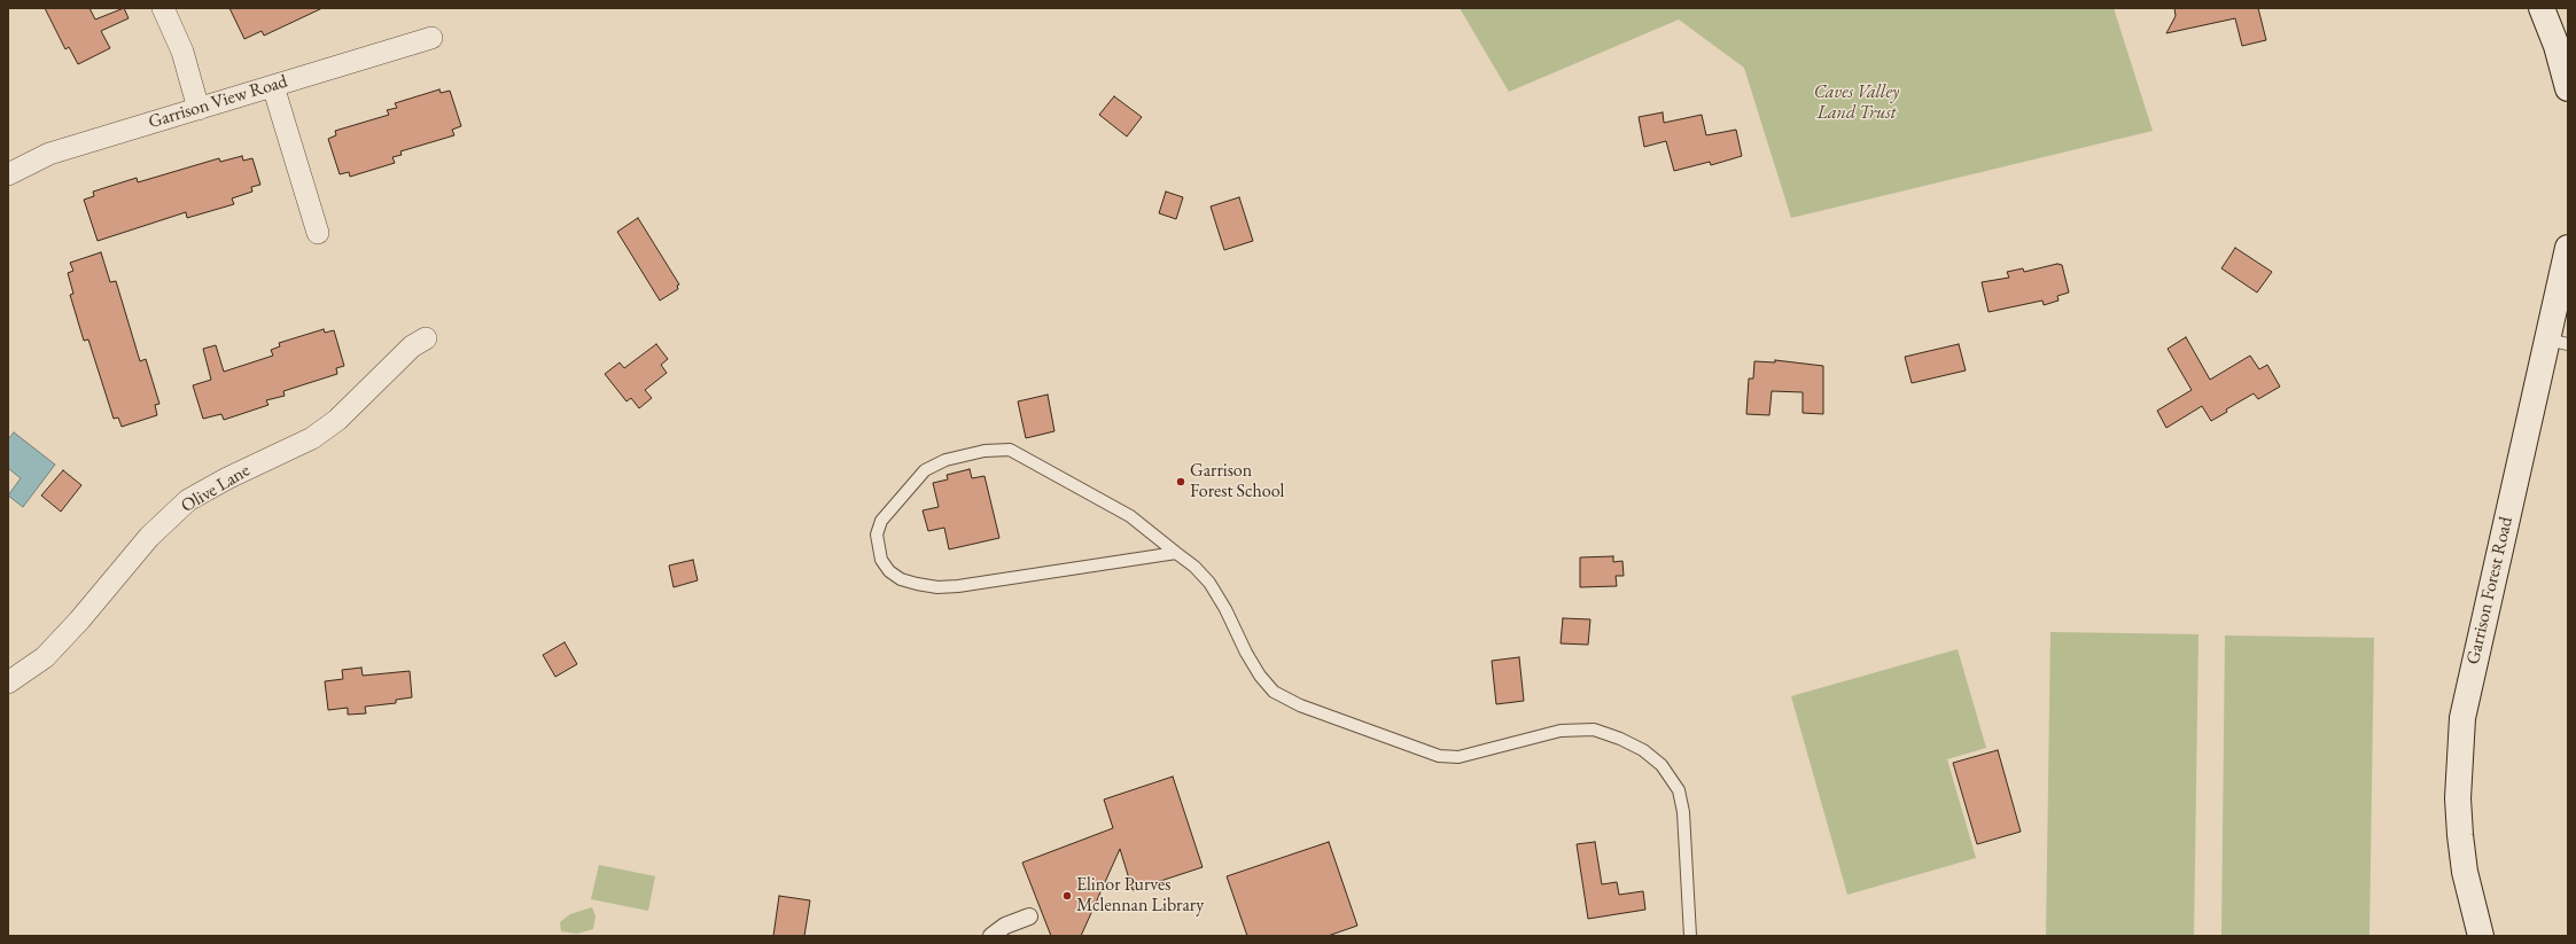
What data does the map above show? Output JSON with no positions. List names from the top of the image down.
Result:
{
  "streets": {
    "main road": ["Garrison Forest Road"],
    "street": ["Garrison View Road", "Olive Lane"]
  },
  "parks": ["Caves Valley Land Trust"],
  "places": ["Garrison Forest School", "Elinor Purves Mclennan Library"]
}
